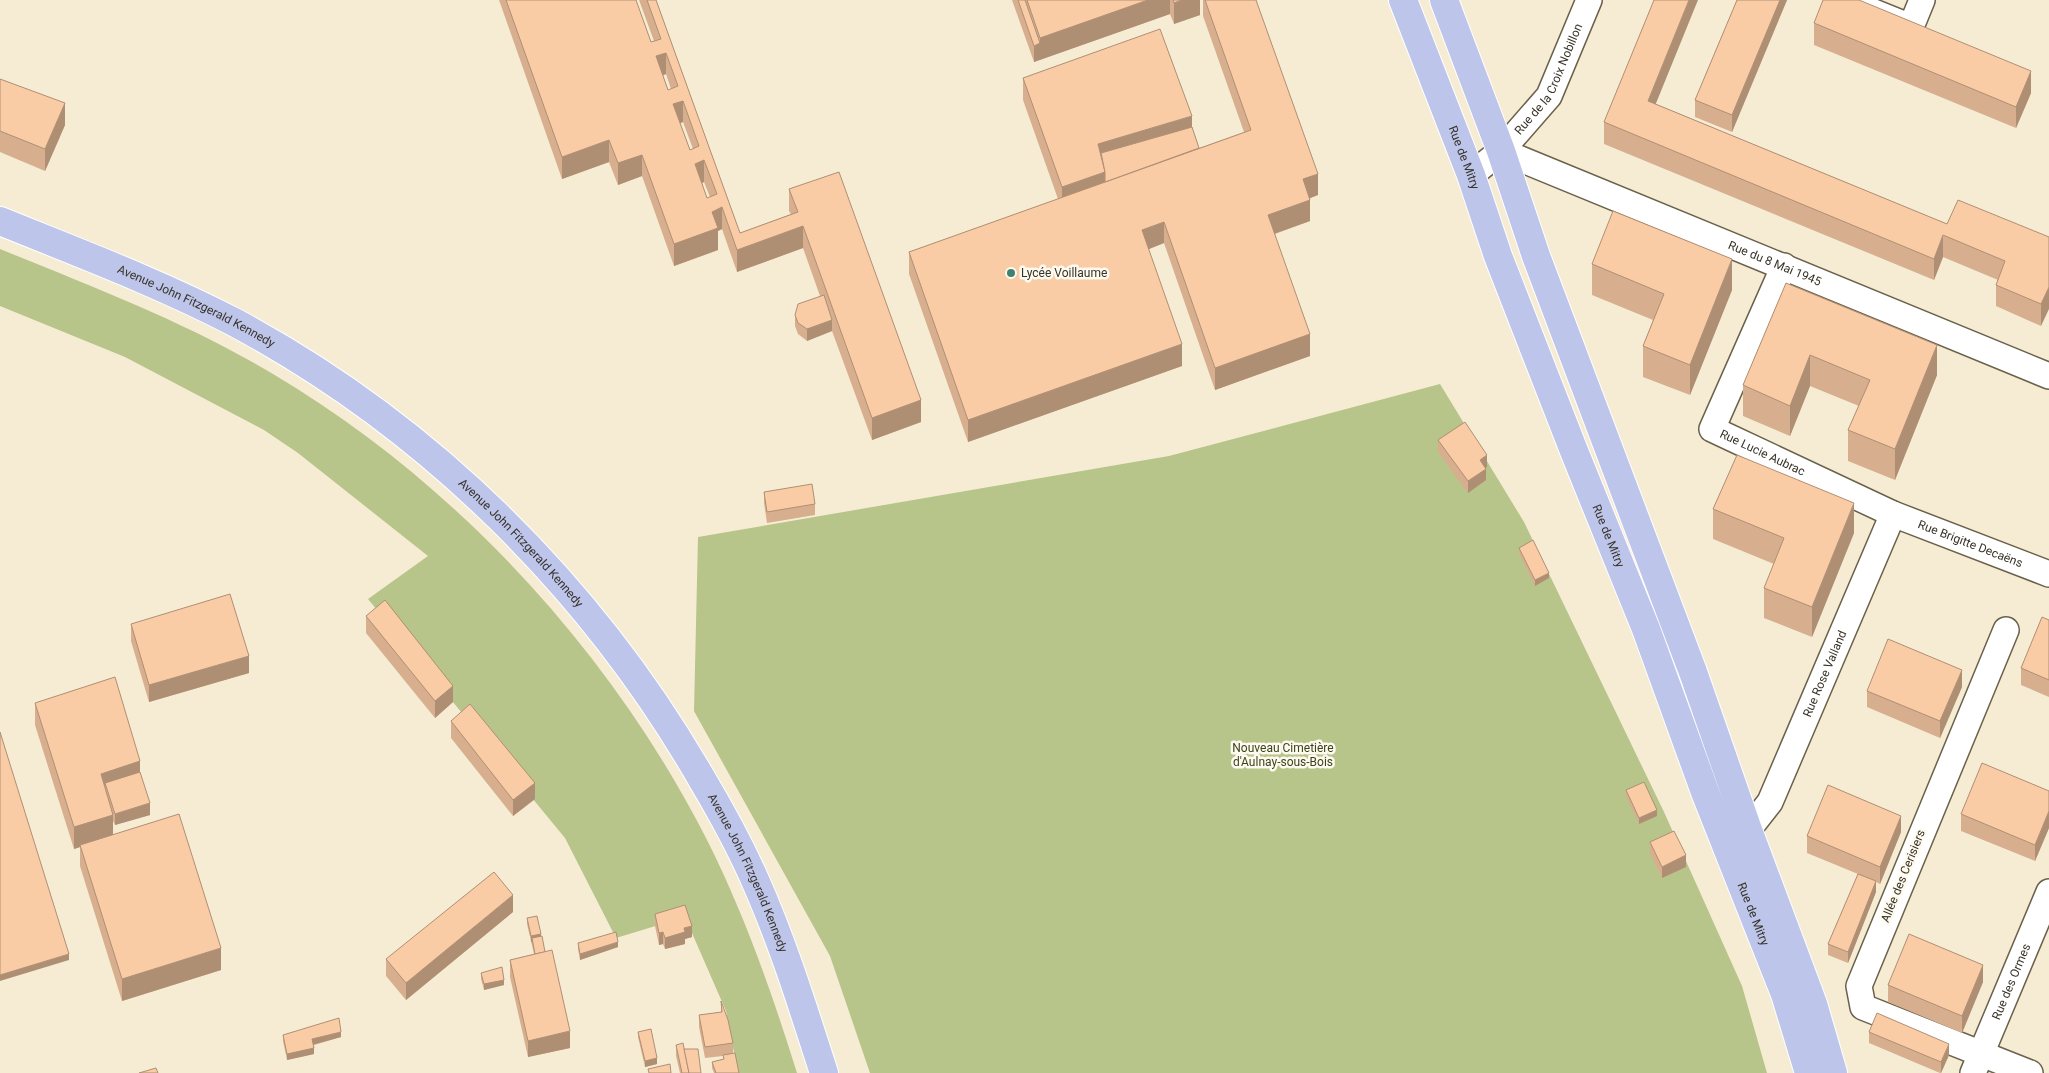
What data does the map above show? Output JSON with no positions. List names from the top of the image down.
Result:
{
  "streets": {
    "main road": ["Rue de Mitry", "Avenue John Fitzgerald Kennedy"],
    "street": [
      "Rue de la Croix Nobillon",
      "Rue du 8 Mai 1945",
      "Rue Lucie Aubrac",
      "Rue Brigitte Decaëns",
      "Rue Rose Valland",
      "Allée des Cerisiers",
      "Rue des Ormes"
    ]
  },
  "crossings": [
    ["Rue de la Croix Nobillon", "Rue de Mitry"],
    ["Rue de la Croix Nobillon", "Rue du 8 Mai 1945"],
    ["Rue de Mitry", "Rue du 8 Mai 1945"],
    ["Rue de Mitry", "Rue Rose Valland"],
    ["Rue du 8 Mai 1945", "Rue Lucie Aubrac"],
    ["Rue Lucie Aubrac", "Rue Brigitte Decaëns"],
    ["Rue Lucie Aubrac", "Rue Rose Valland"],
    ["Rue Brigitte Decaëns", "Rue Rose Valland"],
    ["Allée des Cerisiers", "Rue des Ormes"]
  ],
  "parks": ["Nouveau Cimetière d'Aulnay-sous-Bois"],
  "places": ["Lycée Voillaume"]
}
